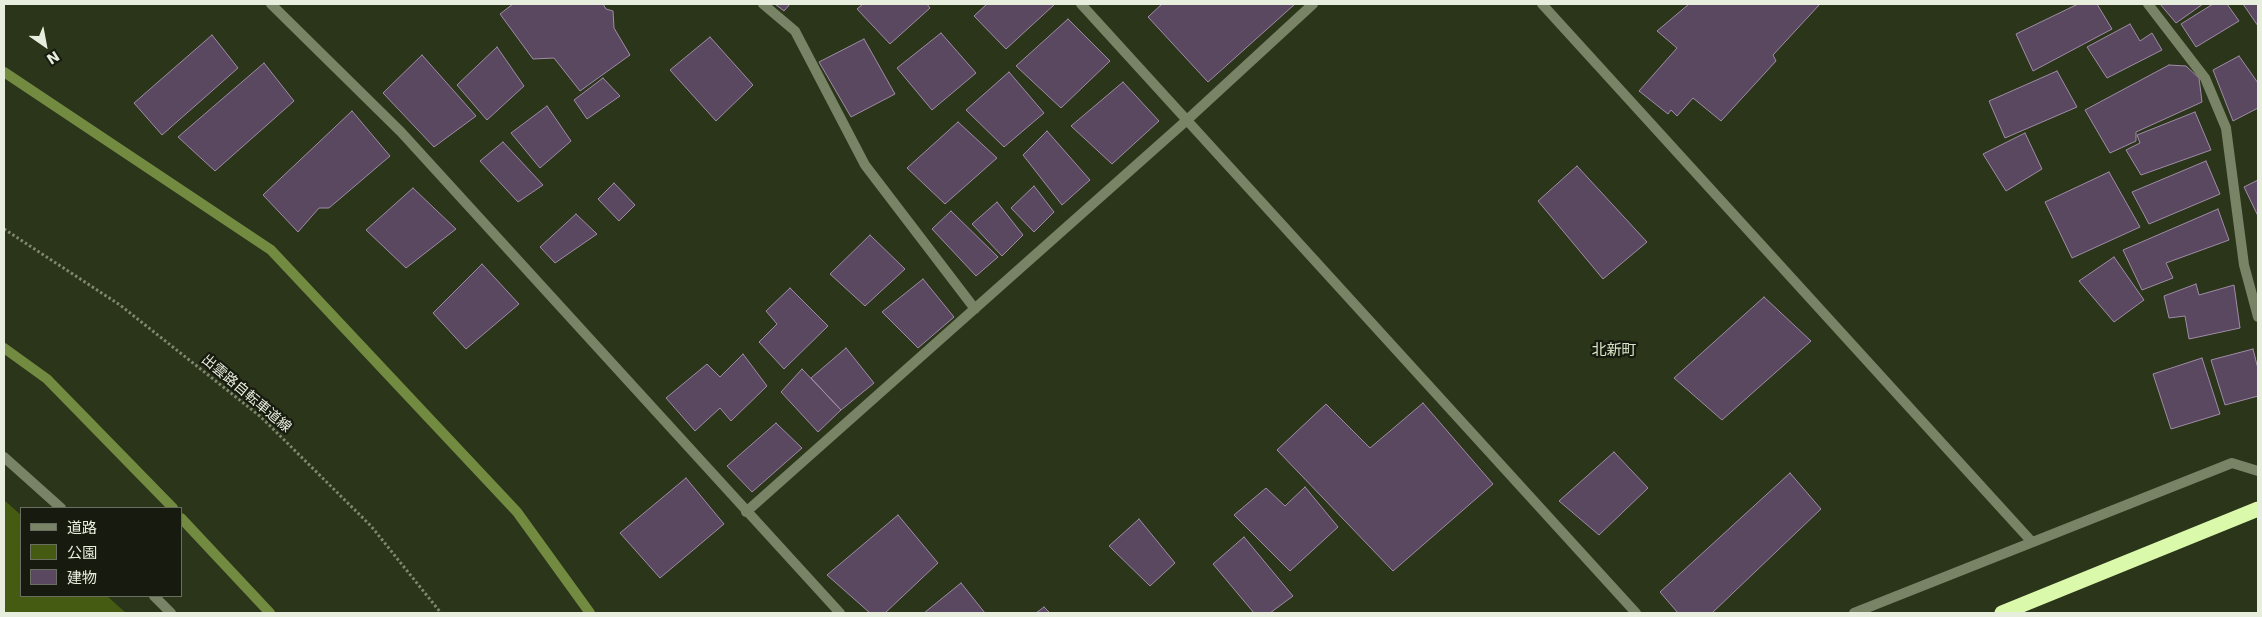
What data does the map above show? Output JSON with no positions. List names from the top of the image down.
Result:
{
  "streets": {
    "path": ["出雲路自転車道線"]
  },
  "districts": ["北新町"],
  "legend": ["道路", "公園", "建物"],
  "north": "bottom right"
}
